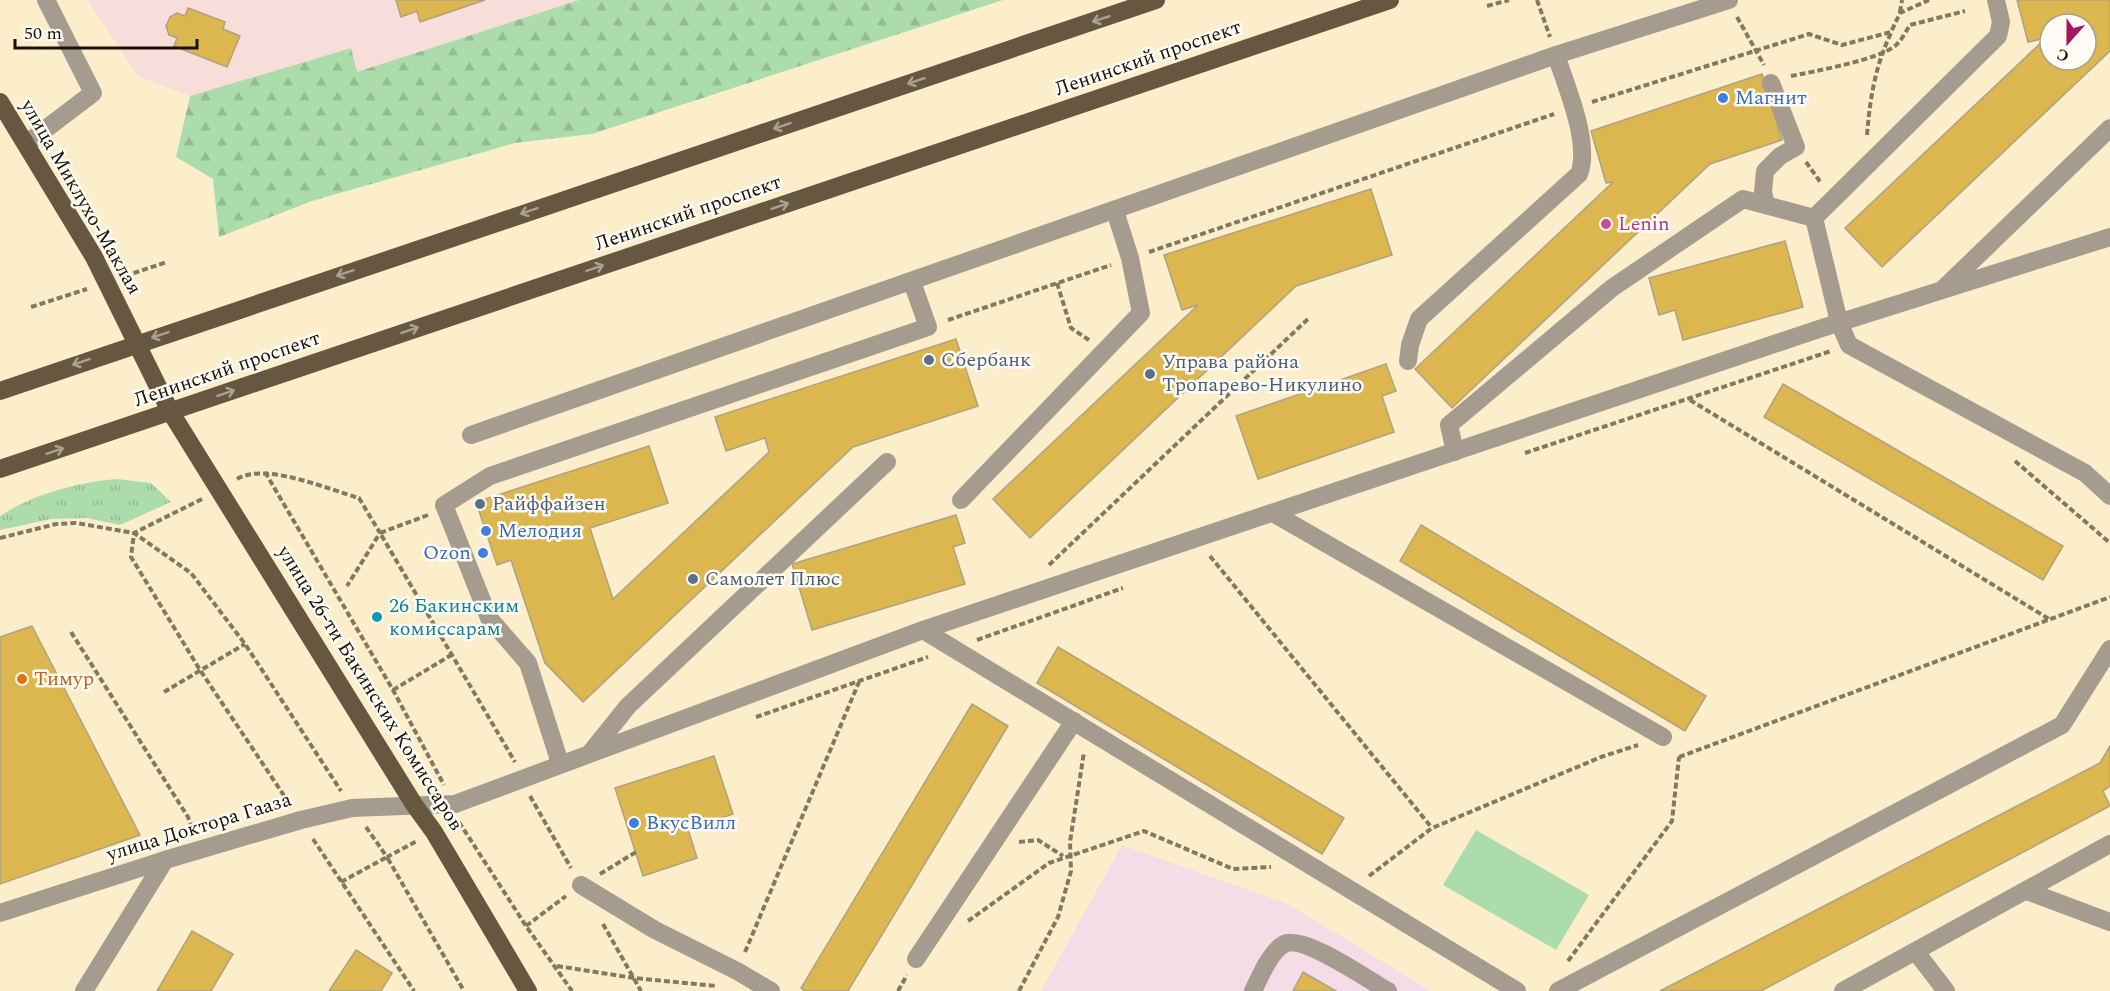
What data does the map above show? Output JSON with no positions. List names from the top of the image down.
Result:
{
  "streets": {
    "main road": ["Ленинский проспект", "улица Миклухо-Маклая", "улица 26-ти Бакинских Комиссаров"],
    "street": ["улица Доктора Гааза"]
  },
  "crossings": [
    ["Ленинский проспект", "улица Миклухо-Маклая"],
    ["Ленинский проспект", "улица 26-ти Бакинских Комиссаров"],
    ["улица Миклухо-Маклая", "улица 26-ти Бакинских Комиссаров"],
    ["улица 26-ти Бакинских Комиссаров", "улица Доктора Гааза"]
  ],
  "places": [
    "Магнит",
    "Lenin",
    "Сбербанк",
    "Управа района Тропарево-Никулино",
    "Райффайзен",
    "Мелодия",
    "Ozon",
    "Самолет Плюс",
    "26 Бакинским комиссарам",
    "Тимур",
    "ВкусВилл"
  ],
  "scale_bar": "50 m",
  "north": "bottom"
}
